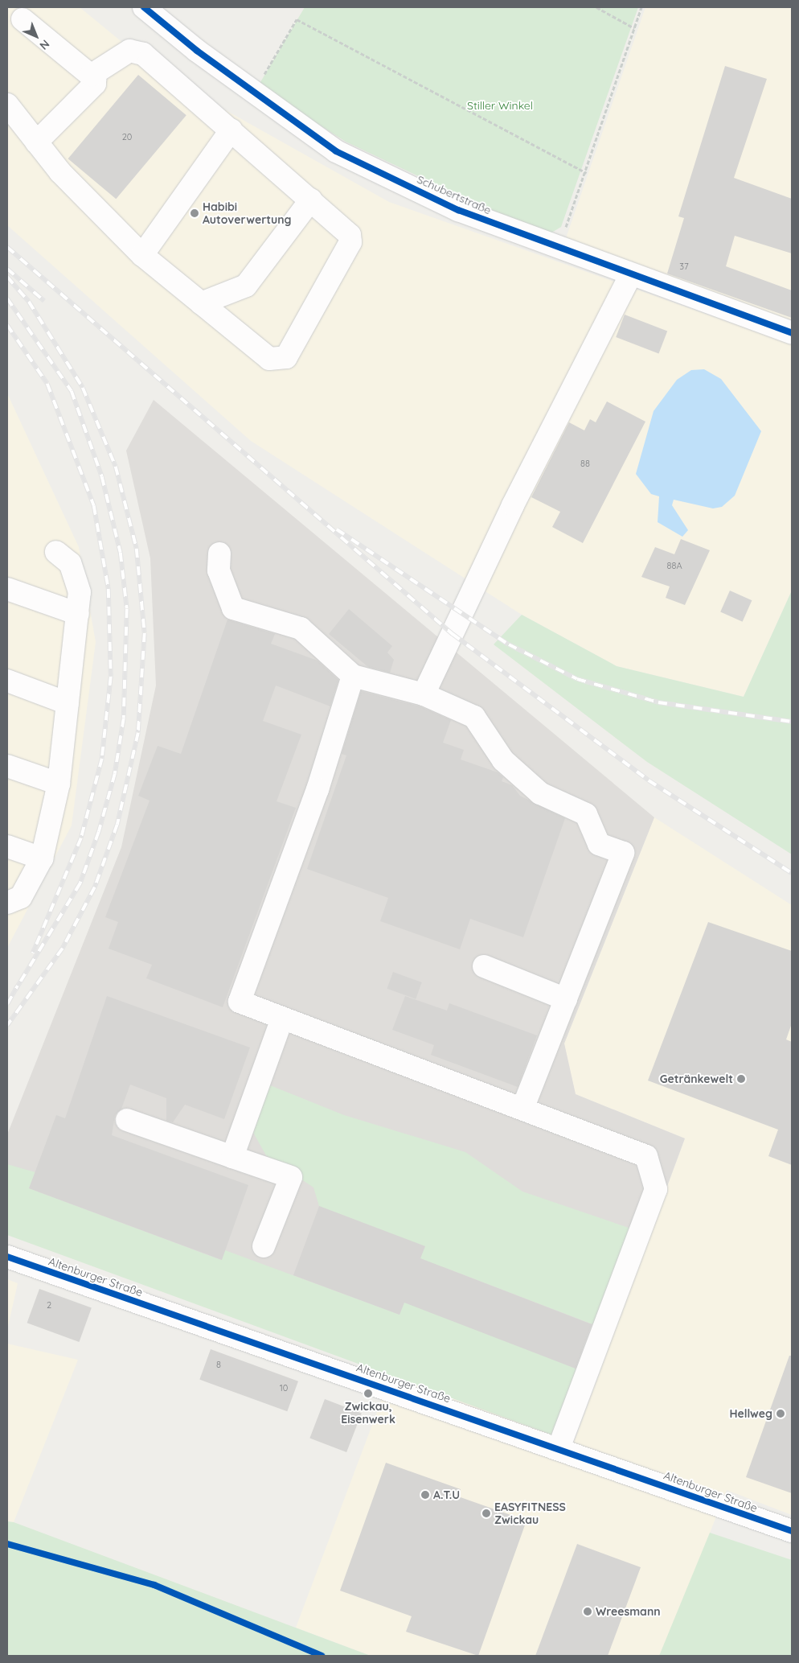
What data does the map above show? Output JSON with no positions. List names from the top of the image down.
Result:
{
  "streets": {
    "street": ["Schubertstraße", "Altenburger Straße"]
  },
  "parks": ["Stiller Winkel"],
  "places": [
    "Habibi Autoverwertung",
    "Getränkewelt",
    "Zwickau, Eisenwerk",
    "Hellweg",
    "A.T.U",
    "EASYFITNESS Zwickau",
    "Wreesmann"
  ],
  "house_numbers": [
    "20",
    "37",
    "88",
    "88A",
    "2",
    "8",
    "10"
  ],
  "north": "bottom right"
}
